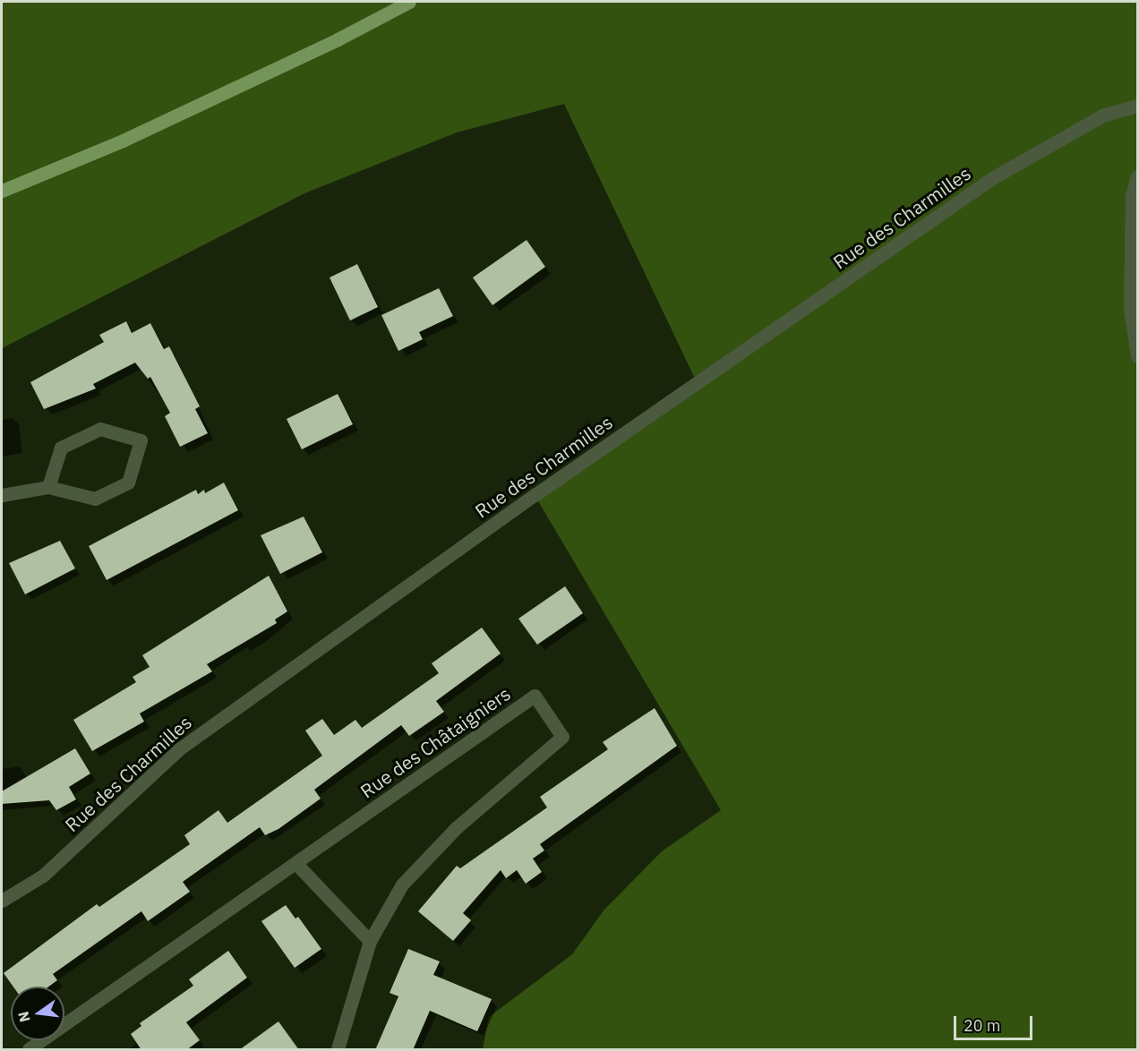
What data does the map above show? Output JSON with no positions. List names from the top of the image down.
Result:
{
  "streets": {
    "street": ["Rue des Charmilles", "Rue des Châtaigniers"]
  },
  "scale_bar": "20 m",
  "north": "left"
}
